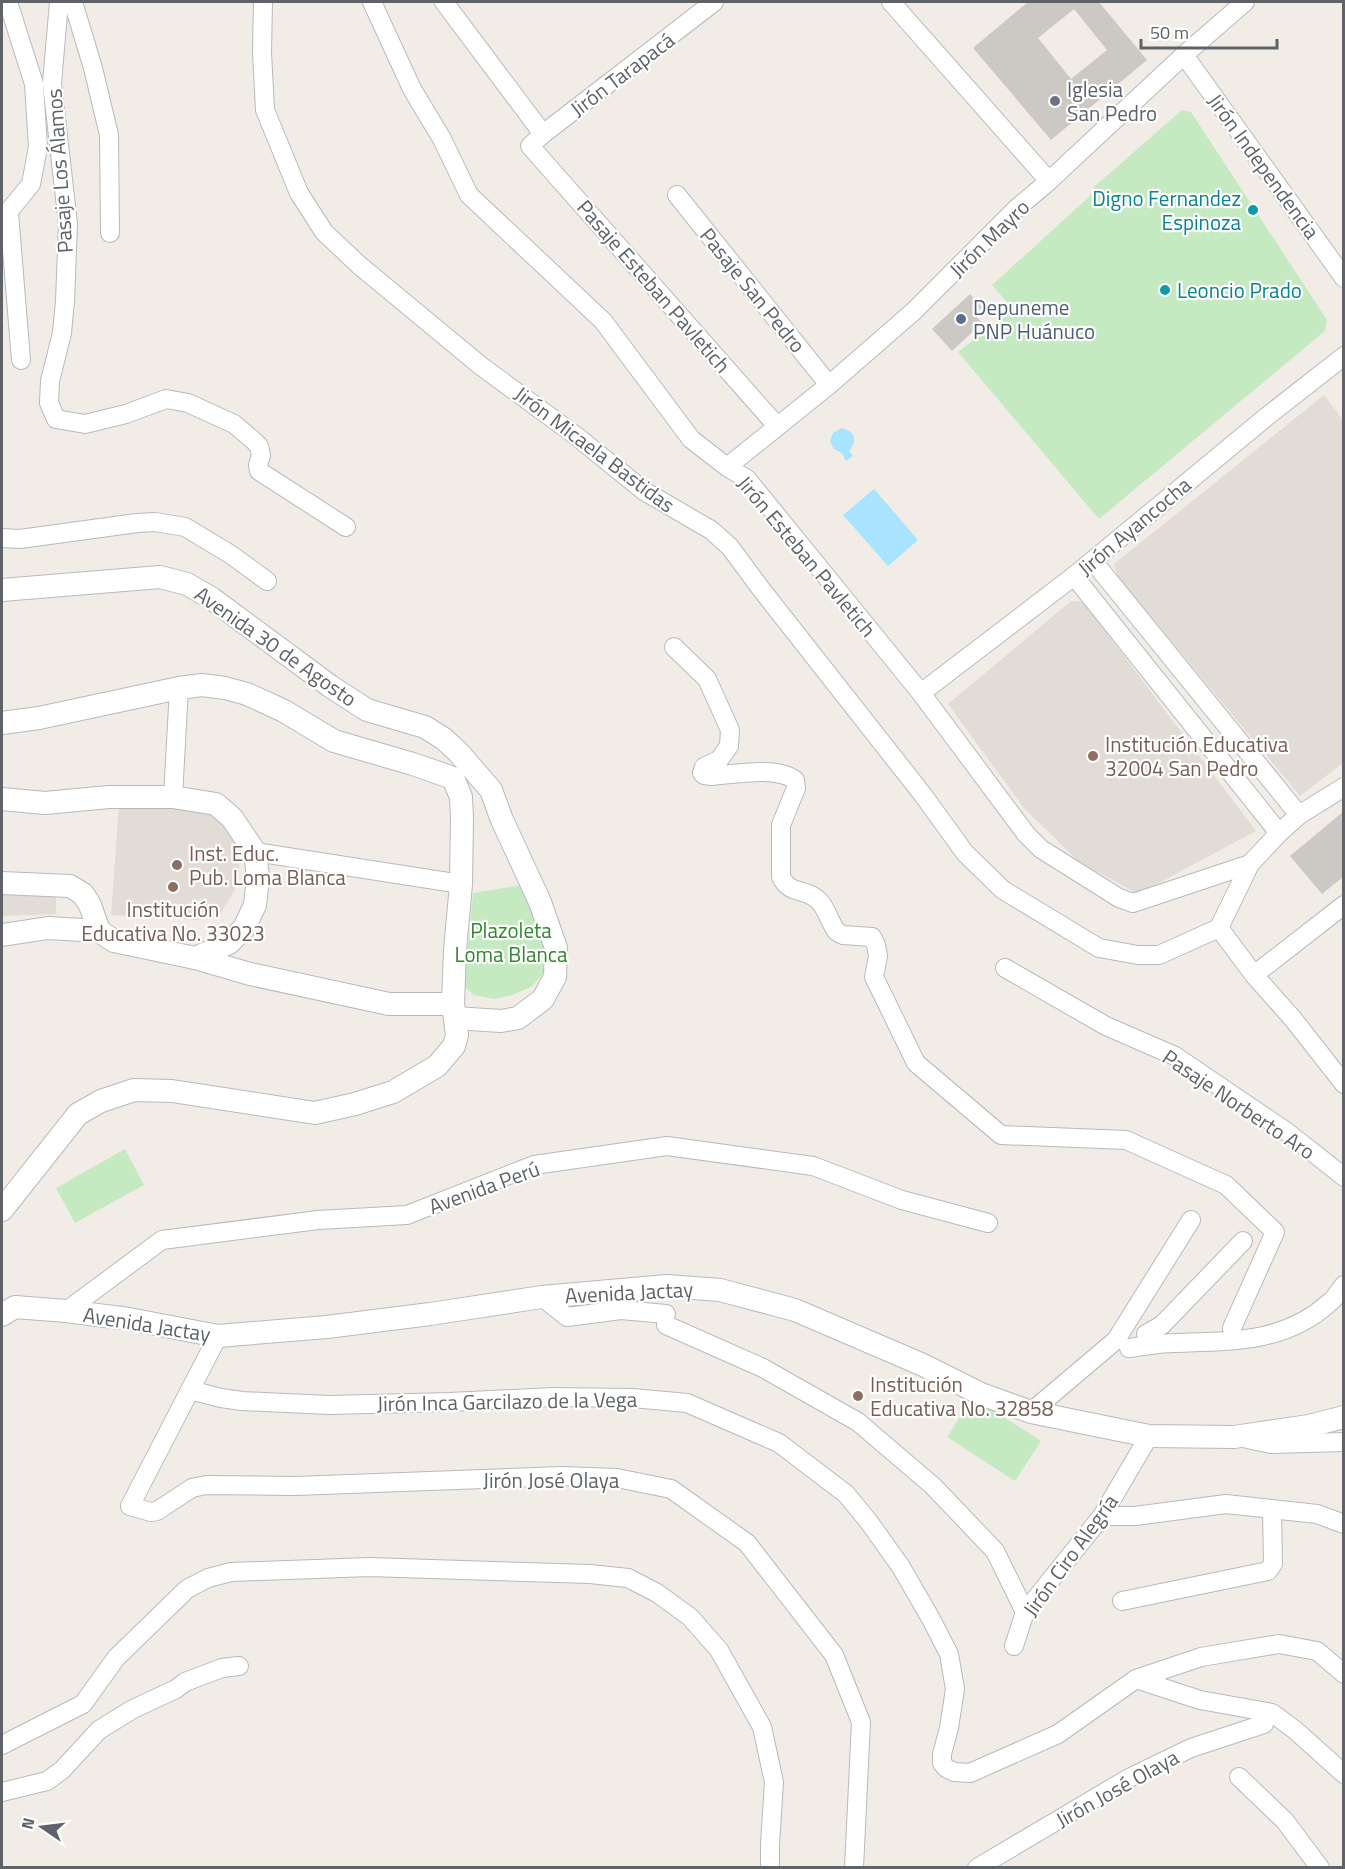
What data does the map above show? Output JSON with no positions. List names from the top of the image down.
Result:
{
  "streets": {
    "street": [
      "Jirón Tarapacá",
      "Jirón Independencia",
      "Pasaje Los Álamos",
      "Jirón Mayro",
      "Pasaje Esteban Pavletich",
      "Pasaje San Pedro",
      "Jirón Micaela Bastidas",
      "Jirón Ayancocha",
      "Jirón Esteban Pavletich",
      "Avenida 30 de Agosto",
      "Pasaje Norberto Aro",
      "Avenida Perú",
      "Avenida Jactay",
      "Jirón Inca Garcilazo de la Vega",
      "Jirón José Olaya",
      "Jirón Ciro Alegría"
    ]
  },
  "crossings": [
    ["Jirón Tarapacá", "Pasaje Esteban Pavletich"],
    ["Jirón Independencia", "Jirón Mayro"],
    ["Jirón Mayro", "Pasaje Esteban Pavletich"],
    ["Jirón Mayro", "Pasaje San Pedro"],
    ["Jirón Mayro", "Jirón Esteban Pavletich"],
    ["Jirón Ayancocha", "Jirón Esteban Pavletich"],
    ["Avenida Perú", "Avenida Jactay"],
    ["Avenida Jactay", "Jirón Ciro Alegría"],
    ["Jirón Inca Garcilazo de la Vega", "Jirón José Olaya"]
  ],
  "parks": ["Plazoleta Loma Blanca"],
  "places": [
    "Iglesia San Pedro",
    "Digno Fernandez Espinoza",
    "Leoncio Prado",
    "Depuneme PNP Huánuco",
    "Institución Educativa 32004 San Pedro",
    "Inst. Educ. Pub. Loma Blanca",
    "Institución Educativa No. 33023",
    "Institución Educativa No. 32858"
  ],
  "scale_bar": "50 m",
  "north": "left"
}
